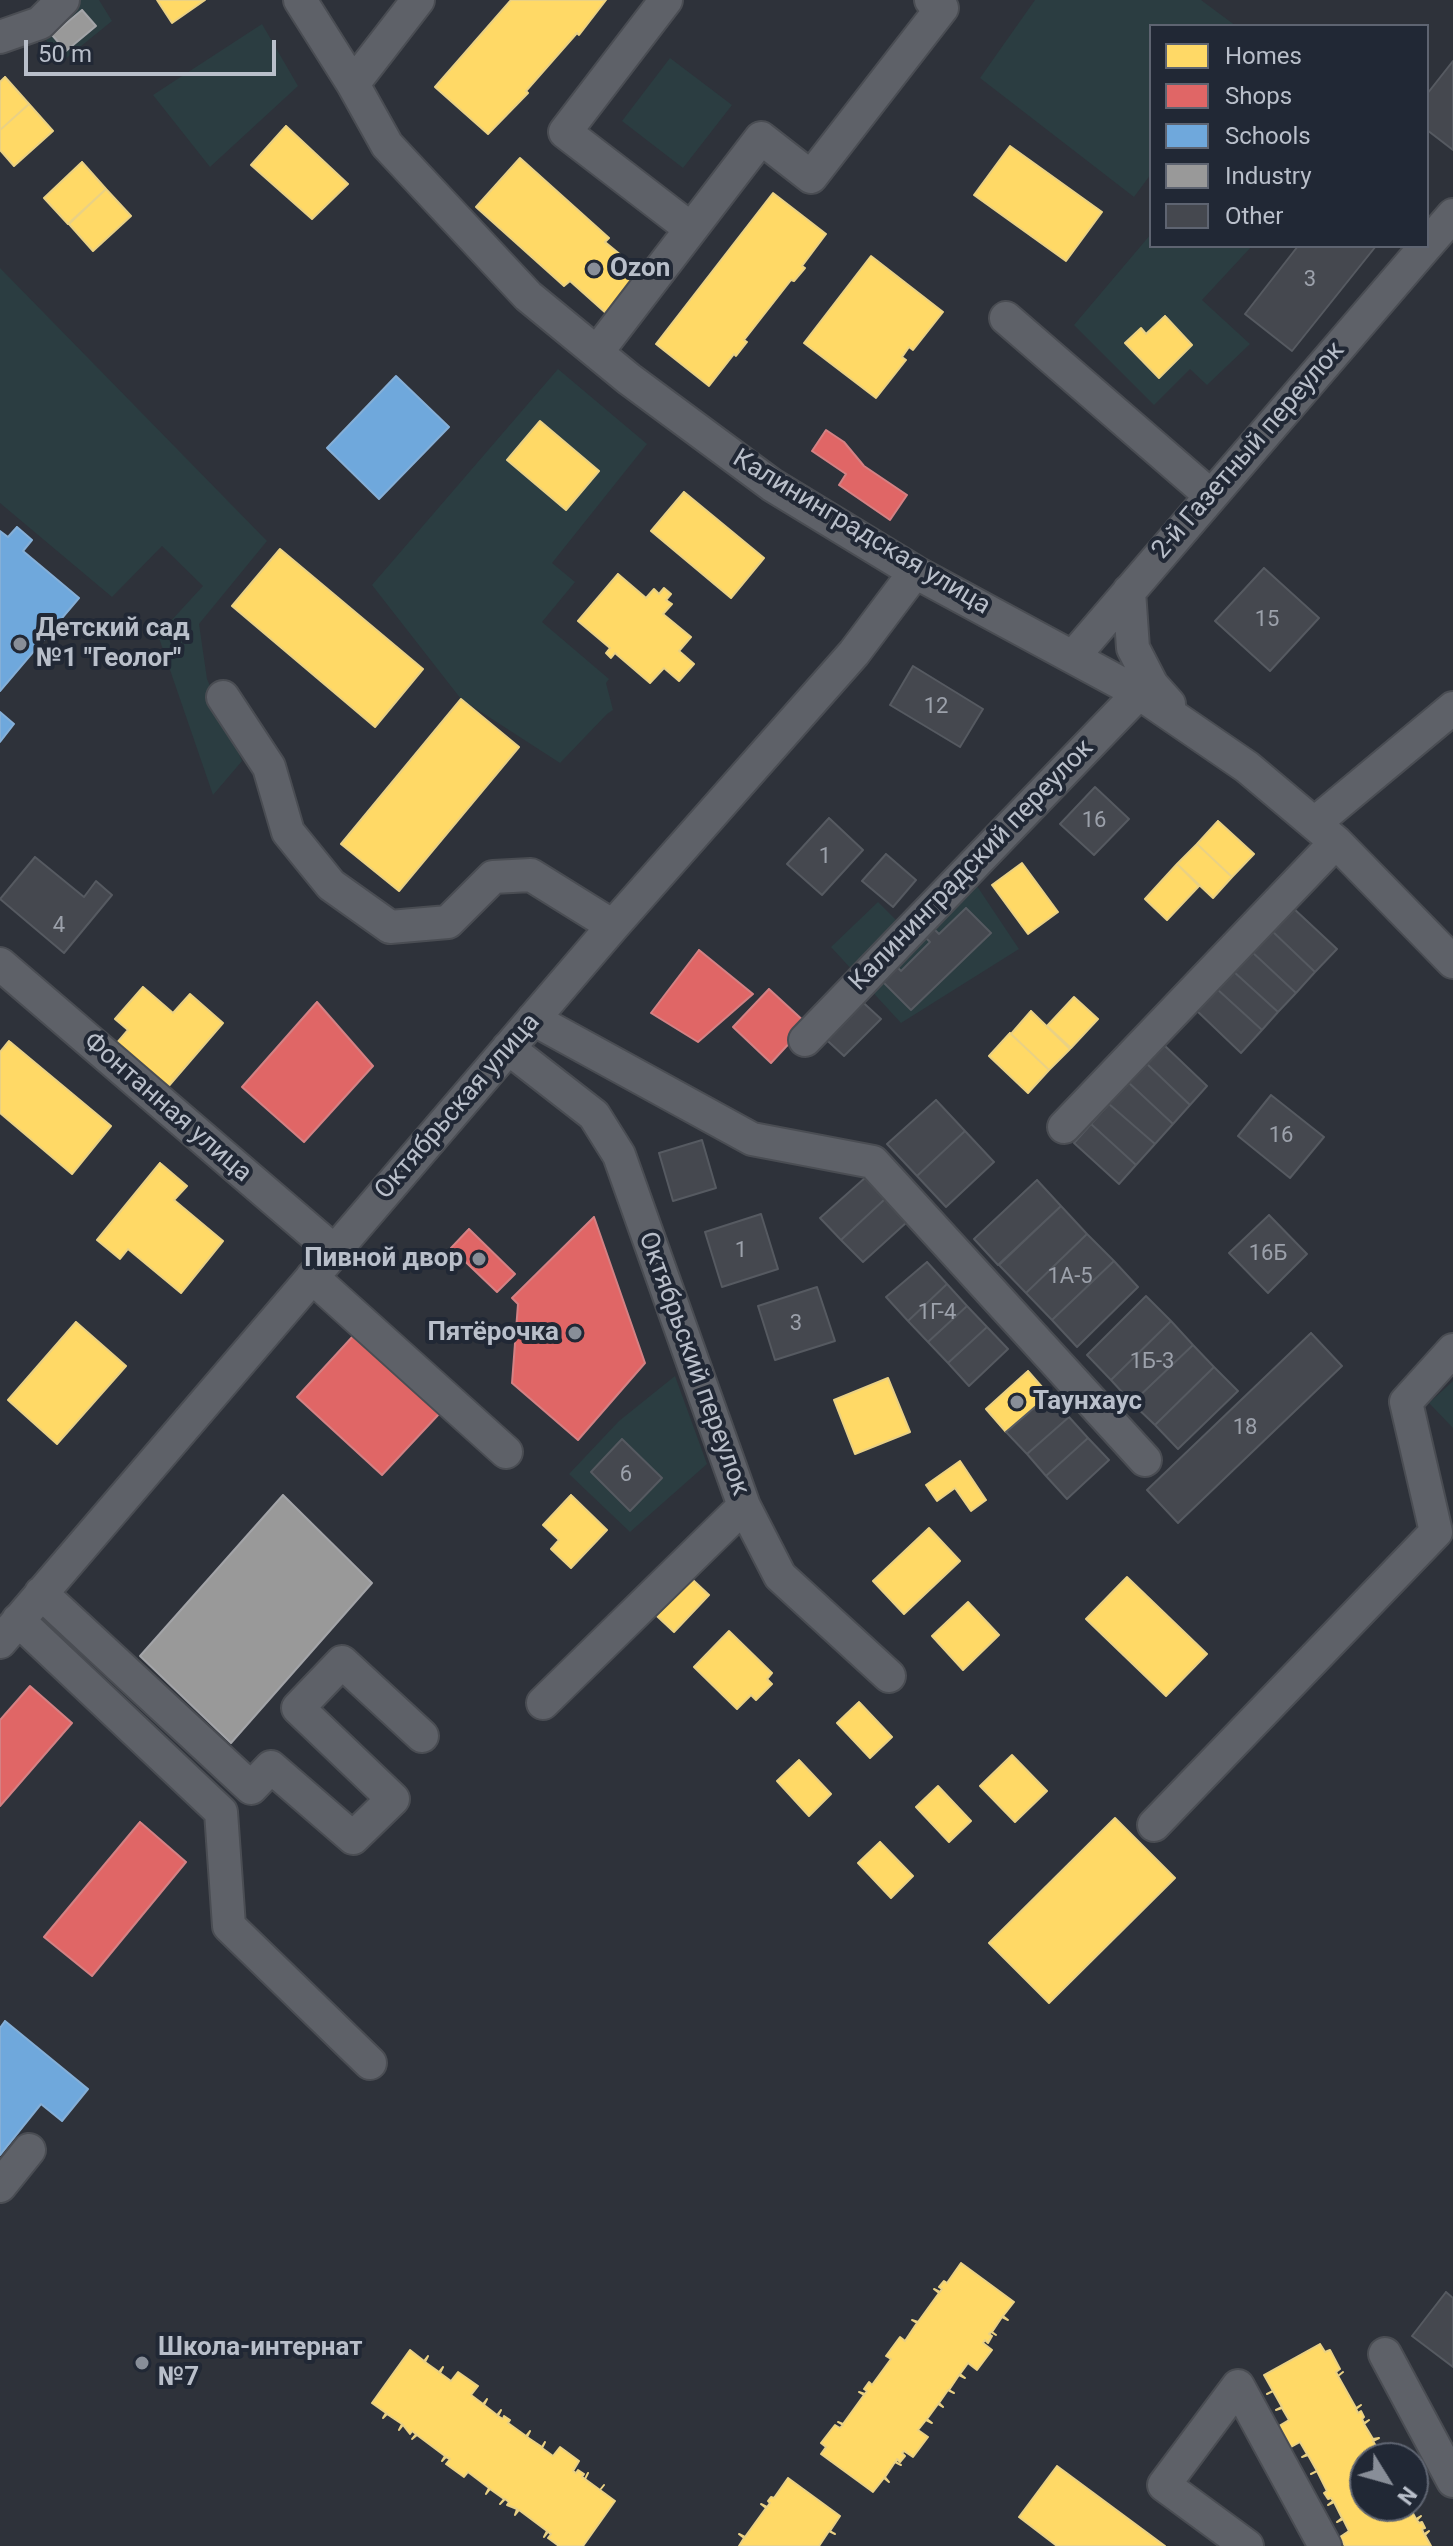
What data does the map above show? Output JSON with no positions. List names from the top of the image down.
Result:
{
  "streets": {
    "street": [
      "2-й Газетный переулок",
      "Калининградская улица",
      "Калининградский переулок",
      "Октябрьская улица",
      "Фонтанная улица",
      "Октябрьский переулок"
    ]
  },
  "crossings": [
    ["2-й Газетный переулок", "Калининградская улица"],
    ["Калининградская улица", "Калининградский переулок"],
    ["Калининградская улица", "Октябрьская улица"],
    ["Октябрьская улица", "Фонтанная улица"],
    ["Октябрьская улица", "Октябрьский переулок"]
  ],
  "places": [
    "Ozon",
    "Детский сад №1 \"Геолог\"",
    "Пивной двор",
    "Пятёрочка",
    "Таунхаус",
    "Школа-интернат №7"
  ],
  "house_numbers": [
    "3",
    "15",
    "12",
    "16",
    "1",
    "4",
    "16",
    "1",
    "16Б",
    "1А-5",
    "1Г-4",
    "3",
    "1Б-3",
    "18",
    "6"
  ],
  "legend": [
    "Homes",
    "Shops",
    "Schools",
    "Industry",
    "Other"
  ],
  "scale_bar": "50 m",
  "north": "bottom right"
}
